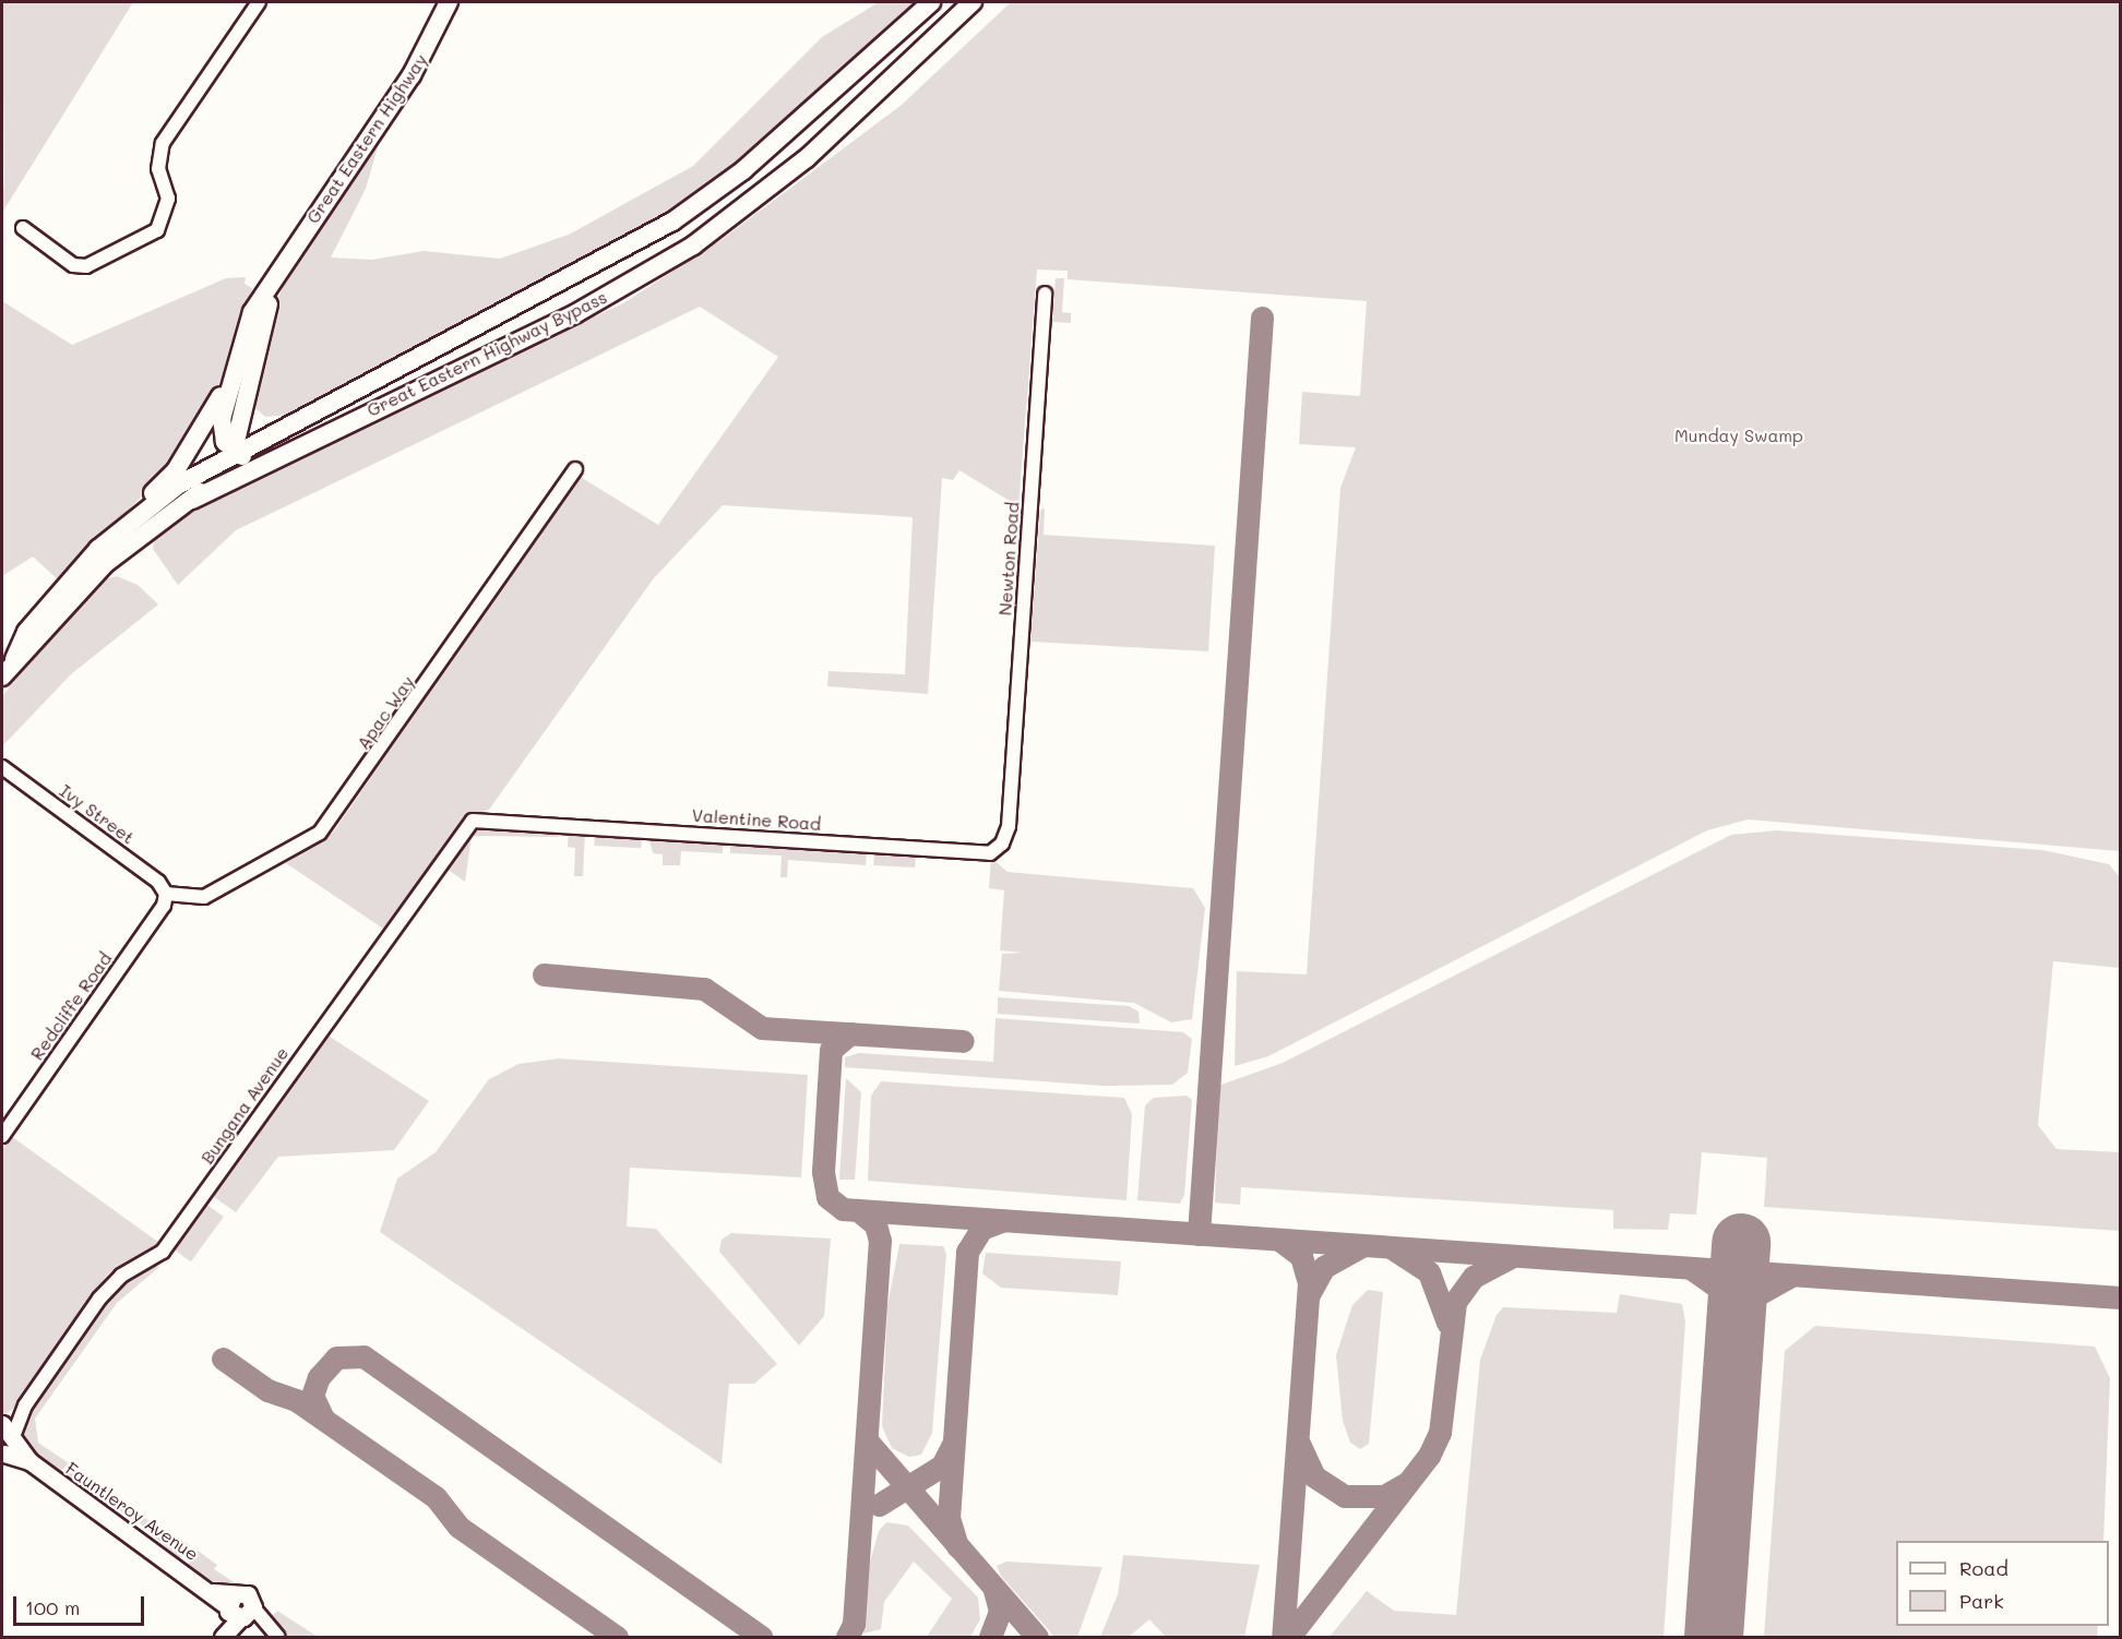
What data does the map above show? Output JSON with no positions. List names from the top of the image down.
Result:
{
  "streets": {
    "highway": ["Great Eastern Highway", "Great Eastern Highway Bypass"],
    "main road": ["Fauntleroy Avenue"],
    "street": [
      "Newton Road",
      "Apac Way",
      "Ivy Street",
      "Valentine Road",
      "Redcliffe Road",
      "Bungana Avenue"
    ]
  },
  "crossings": [
    ["Great Eastern Highway", "Great Eastern Highway Bypass"],
    ["Newton Road", "Valentine Road"],
    ["Apac Way", "Ivy Street"],
    ["Apac Way", "Redcliffe Road"],
    ["Ivy Street", "Redcliffe Road"],
    ["Valentine Road", "Bungana Avenue"],
    ["Bungana Avenue", "Fauntleroy Avenue"]
  ],
  "parks": ["Munday Swamp"],
  "legend": ["Road", "Park"],
  "scale_bar": "100 m"
}
